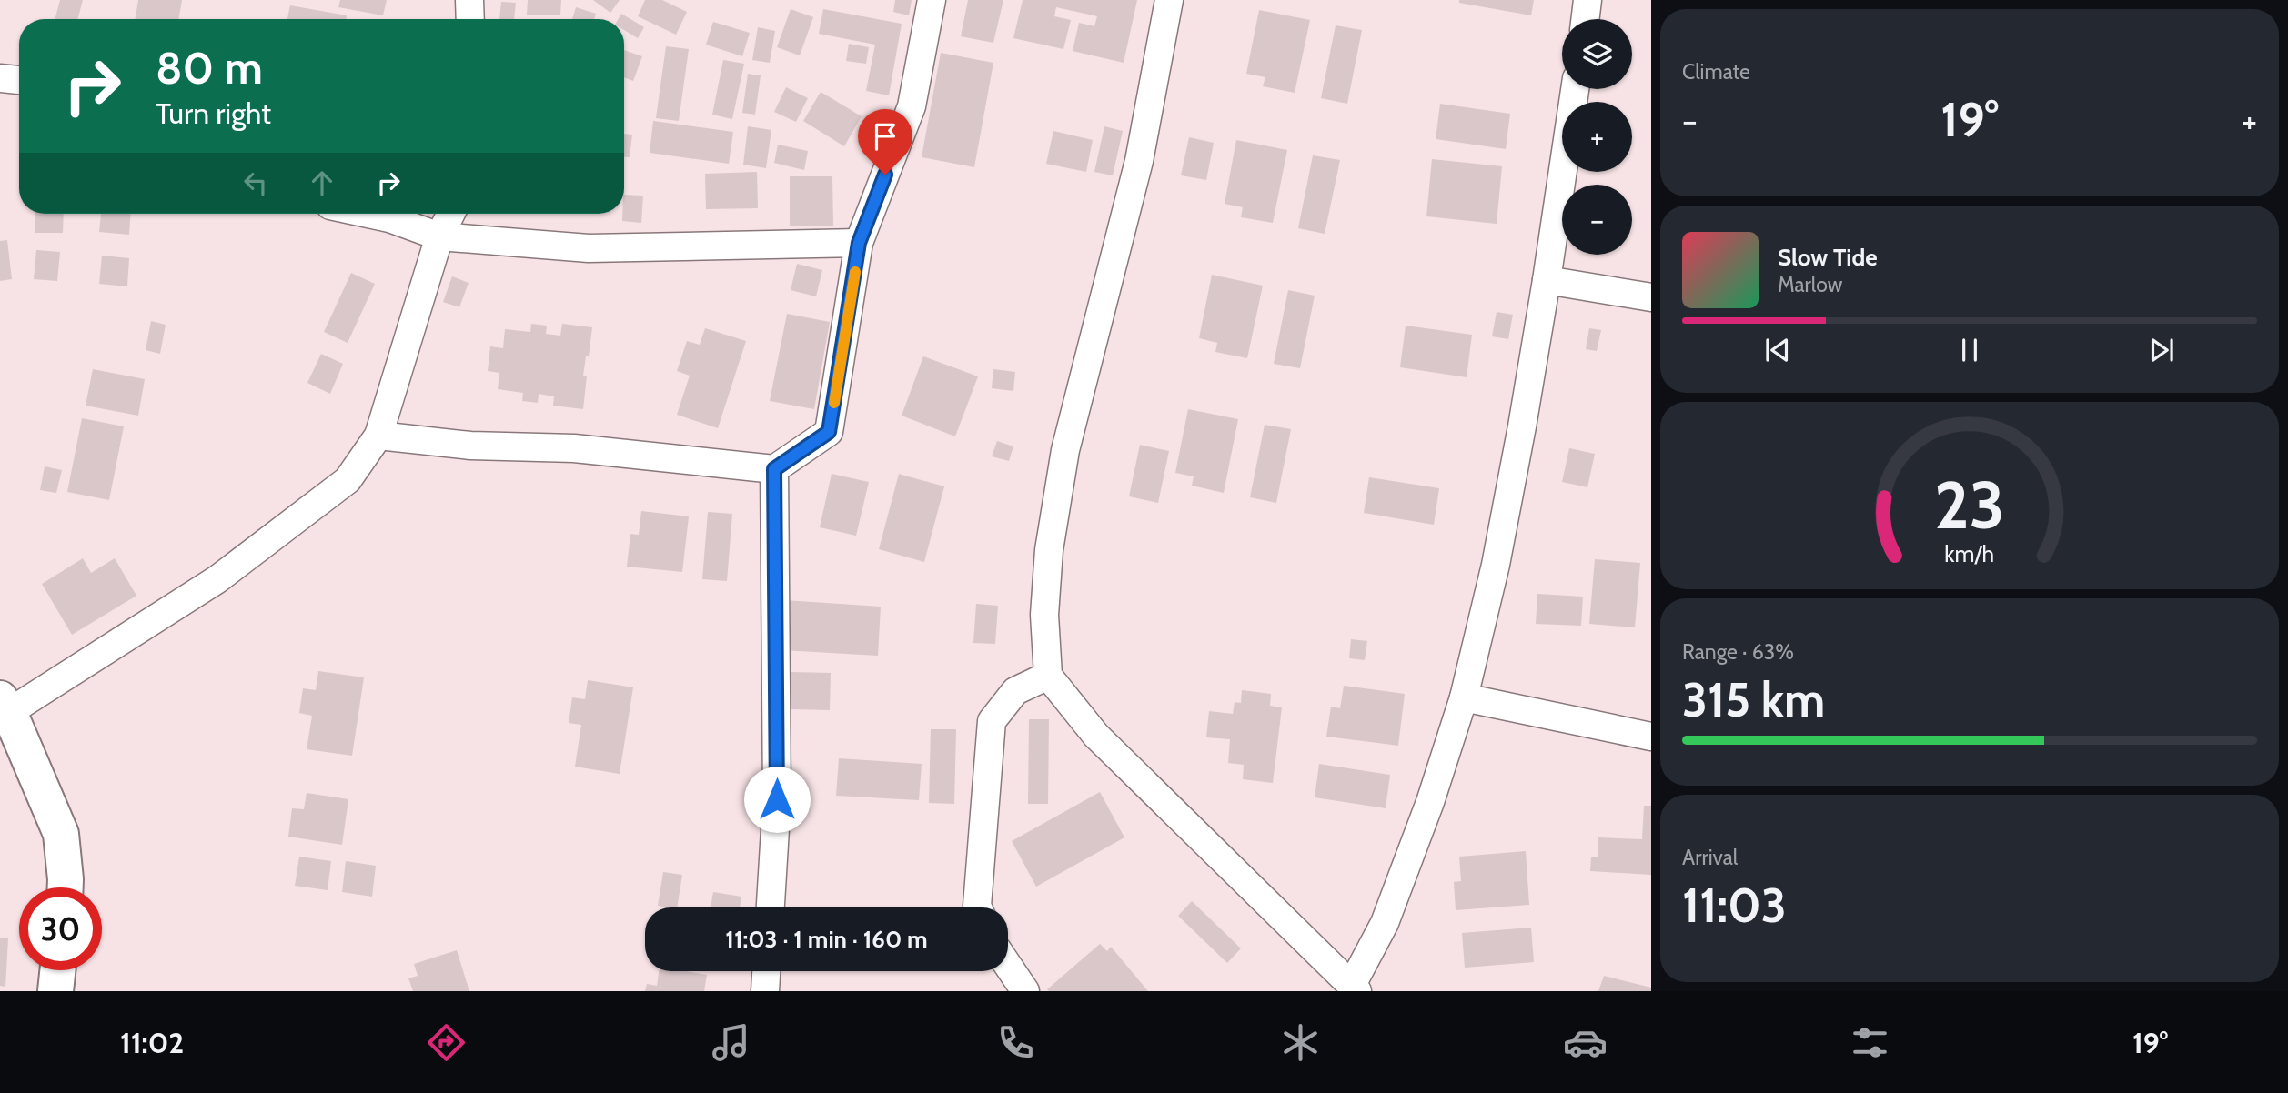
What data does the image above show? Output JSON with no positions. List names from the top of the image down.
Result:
{
  "page": {
    "tile": [
      "Climate",
      ["Range · 63%", "315 km"],
      ["Arrival", "11:03"]
    ],
    "map_buttons": ["+", "−"],
    "turn": ["80 m", "Turn right"],
    "heat": ["−", "19°", "+"],
    "song": ["Slow Tide", "Marlow"],
    "limit": "30",
    "trip": "11:03 · 1 min · 160 m",
    "tabs": ["11:02", "19°"],
    "gauge": ["23", "km/h"]
  }
}
